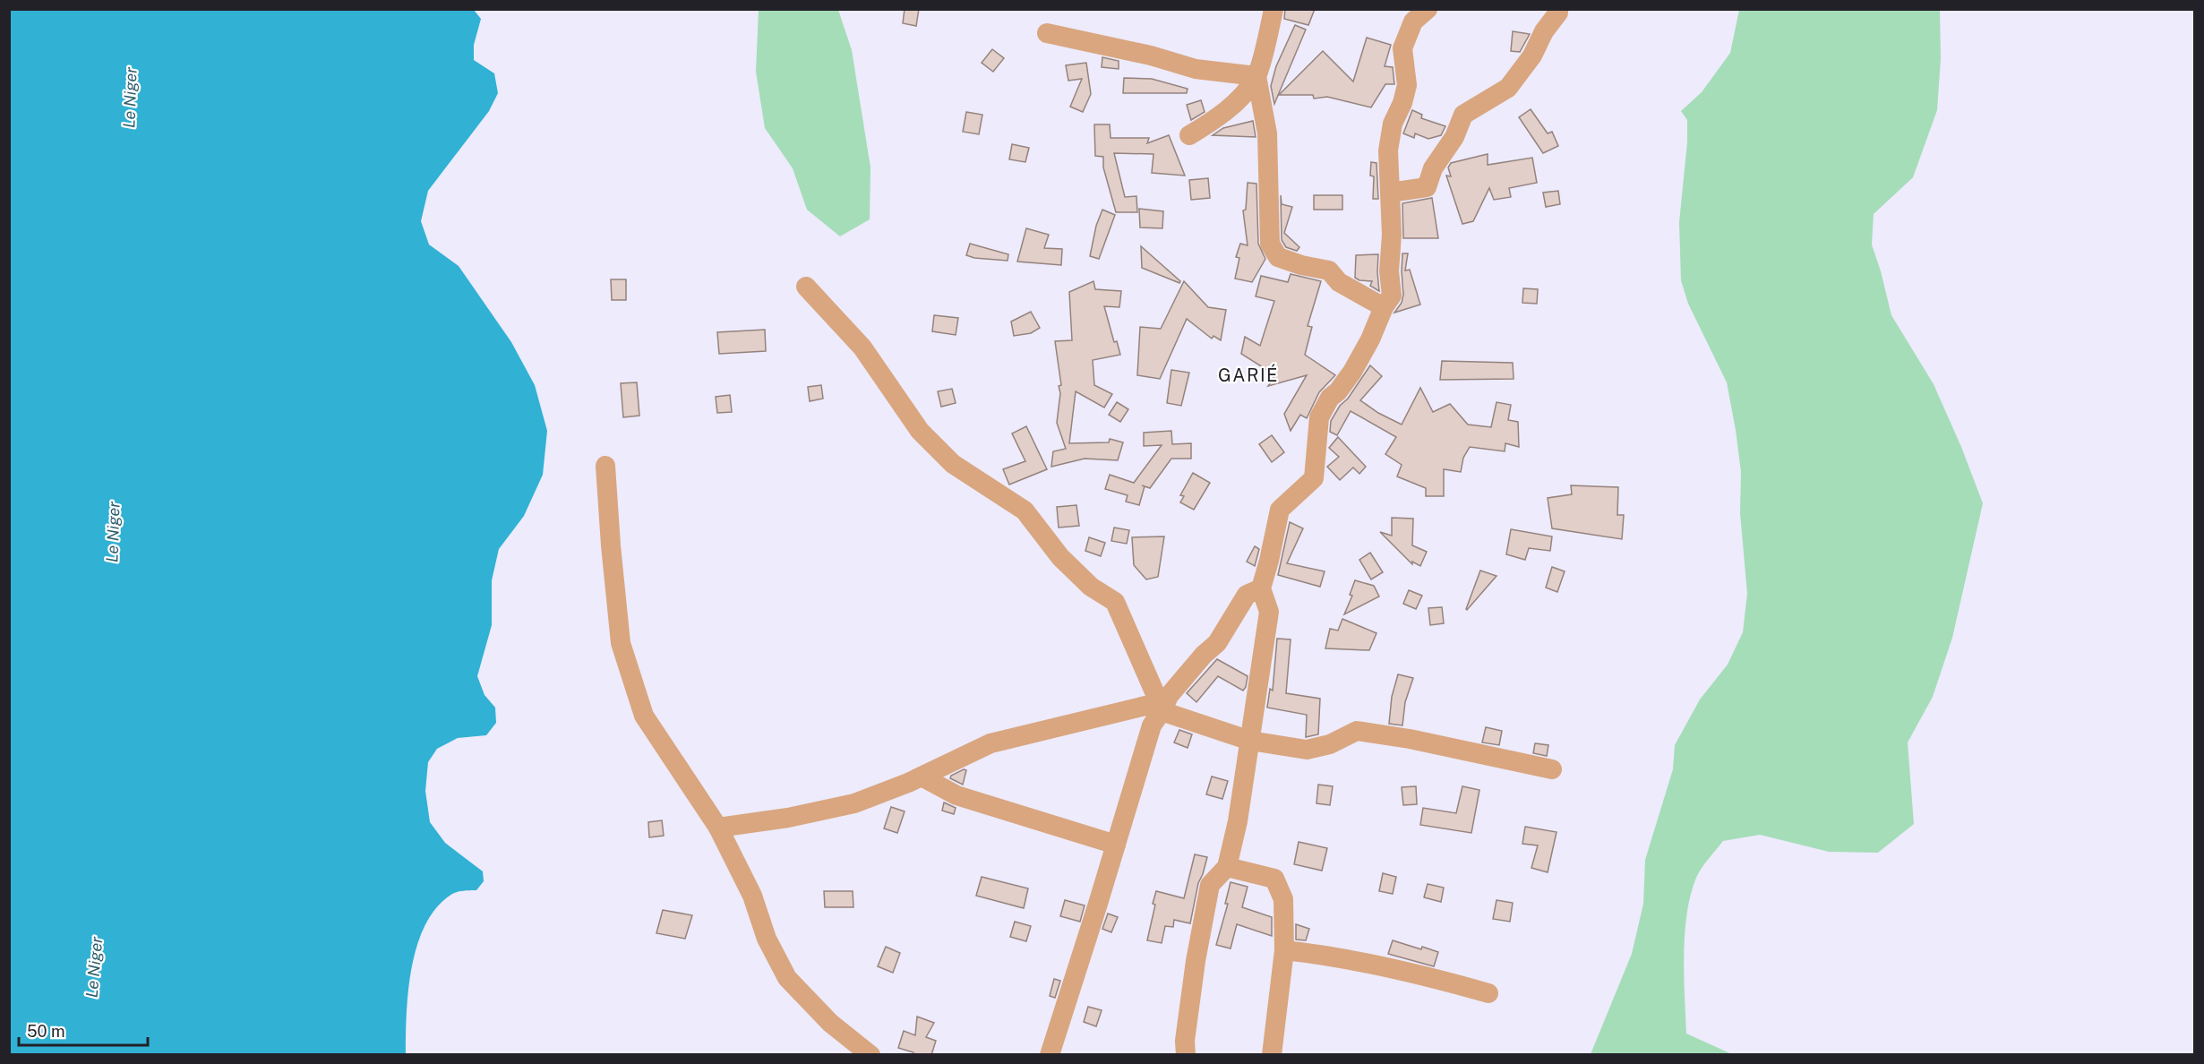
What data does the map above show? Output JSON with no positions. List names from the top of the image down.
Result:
{
  "districts": ["GARIÉ"],
  "water": ["Le Niger"],
  "scale_bar": "50 m"
}
